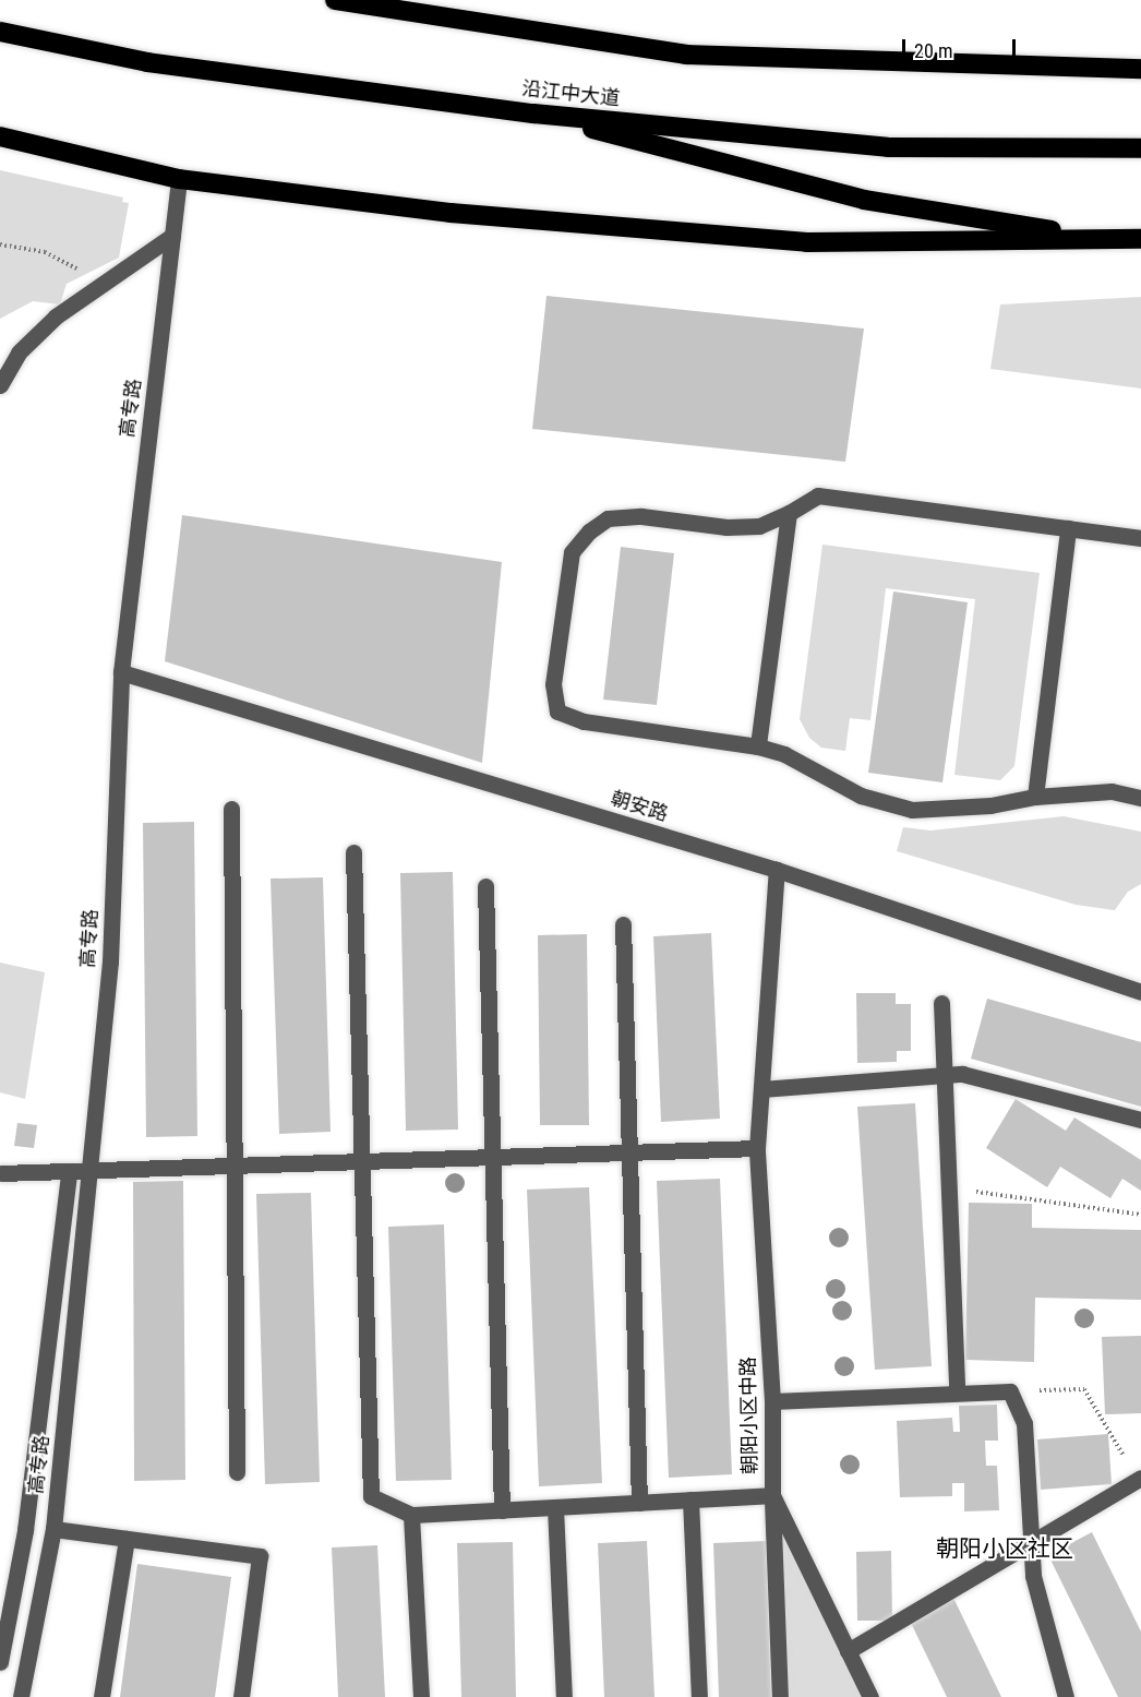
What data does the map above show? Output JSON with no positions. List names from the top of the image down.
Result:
{
  "streets": {
    "highway": ["沿江中大道"],
    "street": ["高专路", "朝安路", "朝阳小区中路"]
  },
  "crossings": [
    ["高专路", "朝安路"],
    ["朝安路", "朝阳小区中路"]
  ],
  "districts": ["朝阳小区社区"],
  "scale_bar": "20 m"
}
